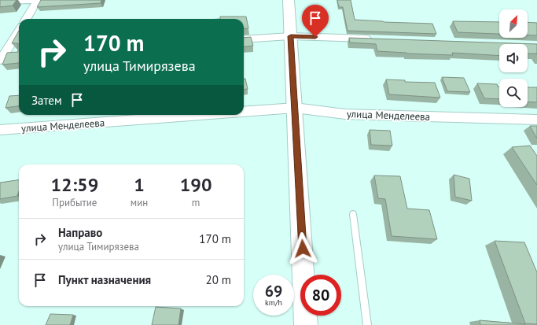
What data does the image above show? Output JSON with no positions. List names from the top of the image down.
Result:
{
  "streets": {
    "street": ["улица Менделеева"]
  },
  "north": "top right",
  "page": {
    "turn": ["170 m", "улица Тимирязева"],
    "then": "Затем",
    "eta": [
      "12:59",
      "Прибытие",
      "1",
      "мин",
      "190",
      "m"
    ],
    "list": [
      {
        "name": "Направо",
        "note": "улица Тимирязева",
        "value": "170 m"
      },
      {
        "name": "Пункт назначения",
        "value": "20 m"
      }
    ],
    "speed": "69 km/h",
    "limit": "80"
  }
}
